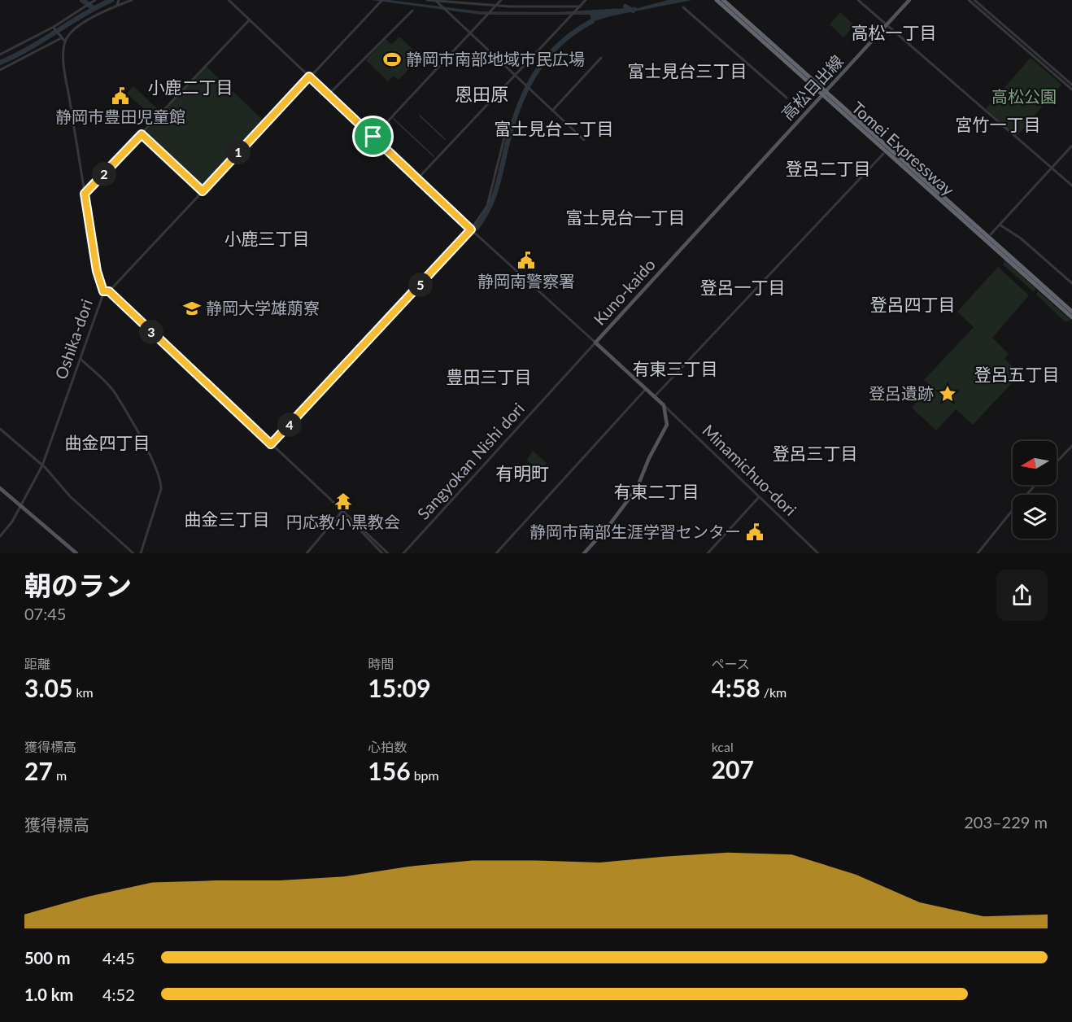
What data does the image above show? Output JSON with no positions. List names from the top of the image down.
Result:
{
  "streets": {
    "highway": ["Tomei Expressway"],
    "main road": ["高松日出線", "Kuno-kaido"],
    "street": ["Oshika-dori", "Sangyokan Nishi dori", "Minamichuo-dori"]
  },
  "crossings": [
    ["高松日出線", "Kuno-kaido"],
    ["Kuno-kaido", "Sangyokan Nishi dori"],
    ["Kuno-kaido", "Minamichuo-dori"]
  ],
  "districts": [
    "高松一丁目",
    "富士見台三丁目",
    "小鹿二丁目",
    "恩田原",
    "宮竹一丁目",
    "富士見台二丁目",
    "登呂二丁目",
    "富士見台一丁目",
    "小鹿三丁目",
    "登呂一丁目",
    "登呂四丁目",
    "有東三丁目",
    "登呂五丁目",
    "豊田三丁目",
    "曲金四丁目",
    "登呂三丁目",
    "有明町",
    "有東二丁目",
    "曲金三丁目"
  ],
  "parks": ["高松公園"],
  "places": {
    "sports": ["静岡市南部地域市民広場"],
    "public building": ["静岡市豊田児童館", "静岡南警察署", "静岡市南部生涯学習センター"],
    "school or university": ["静岡大学雄萠寮"],
    "place": ["登呂遺跡"],
    "temple": ["円応教小黒教会"]
  },
  "north": "left",
  "page": {
    "pins": [
      "1",
      "2",
      "5",
      "3",
      "4"
    ],
    "heading": ["朝のラン", "07:45"],
    "stats": [
      ["距離", "3.05 km"],
      ["時間", "15:09"],
      ["ペース", "4:58 /km"],
      ["獲得標高", "27 m"],
      ["心拍数", "156 bpm"],
      ["kcal", "207"]
    ],
    "chart": ["獲得標高", "203–229 m"],
    "list": [
      {
        "name": "500 m",
        "note": "4:45"
      },
      {
        "name": "1.0 km",
        "note": "4:52"
      }
    ]
  }
}
